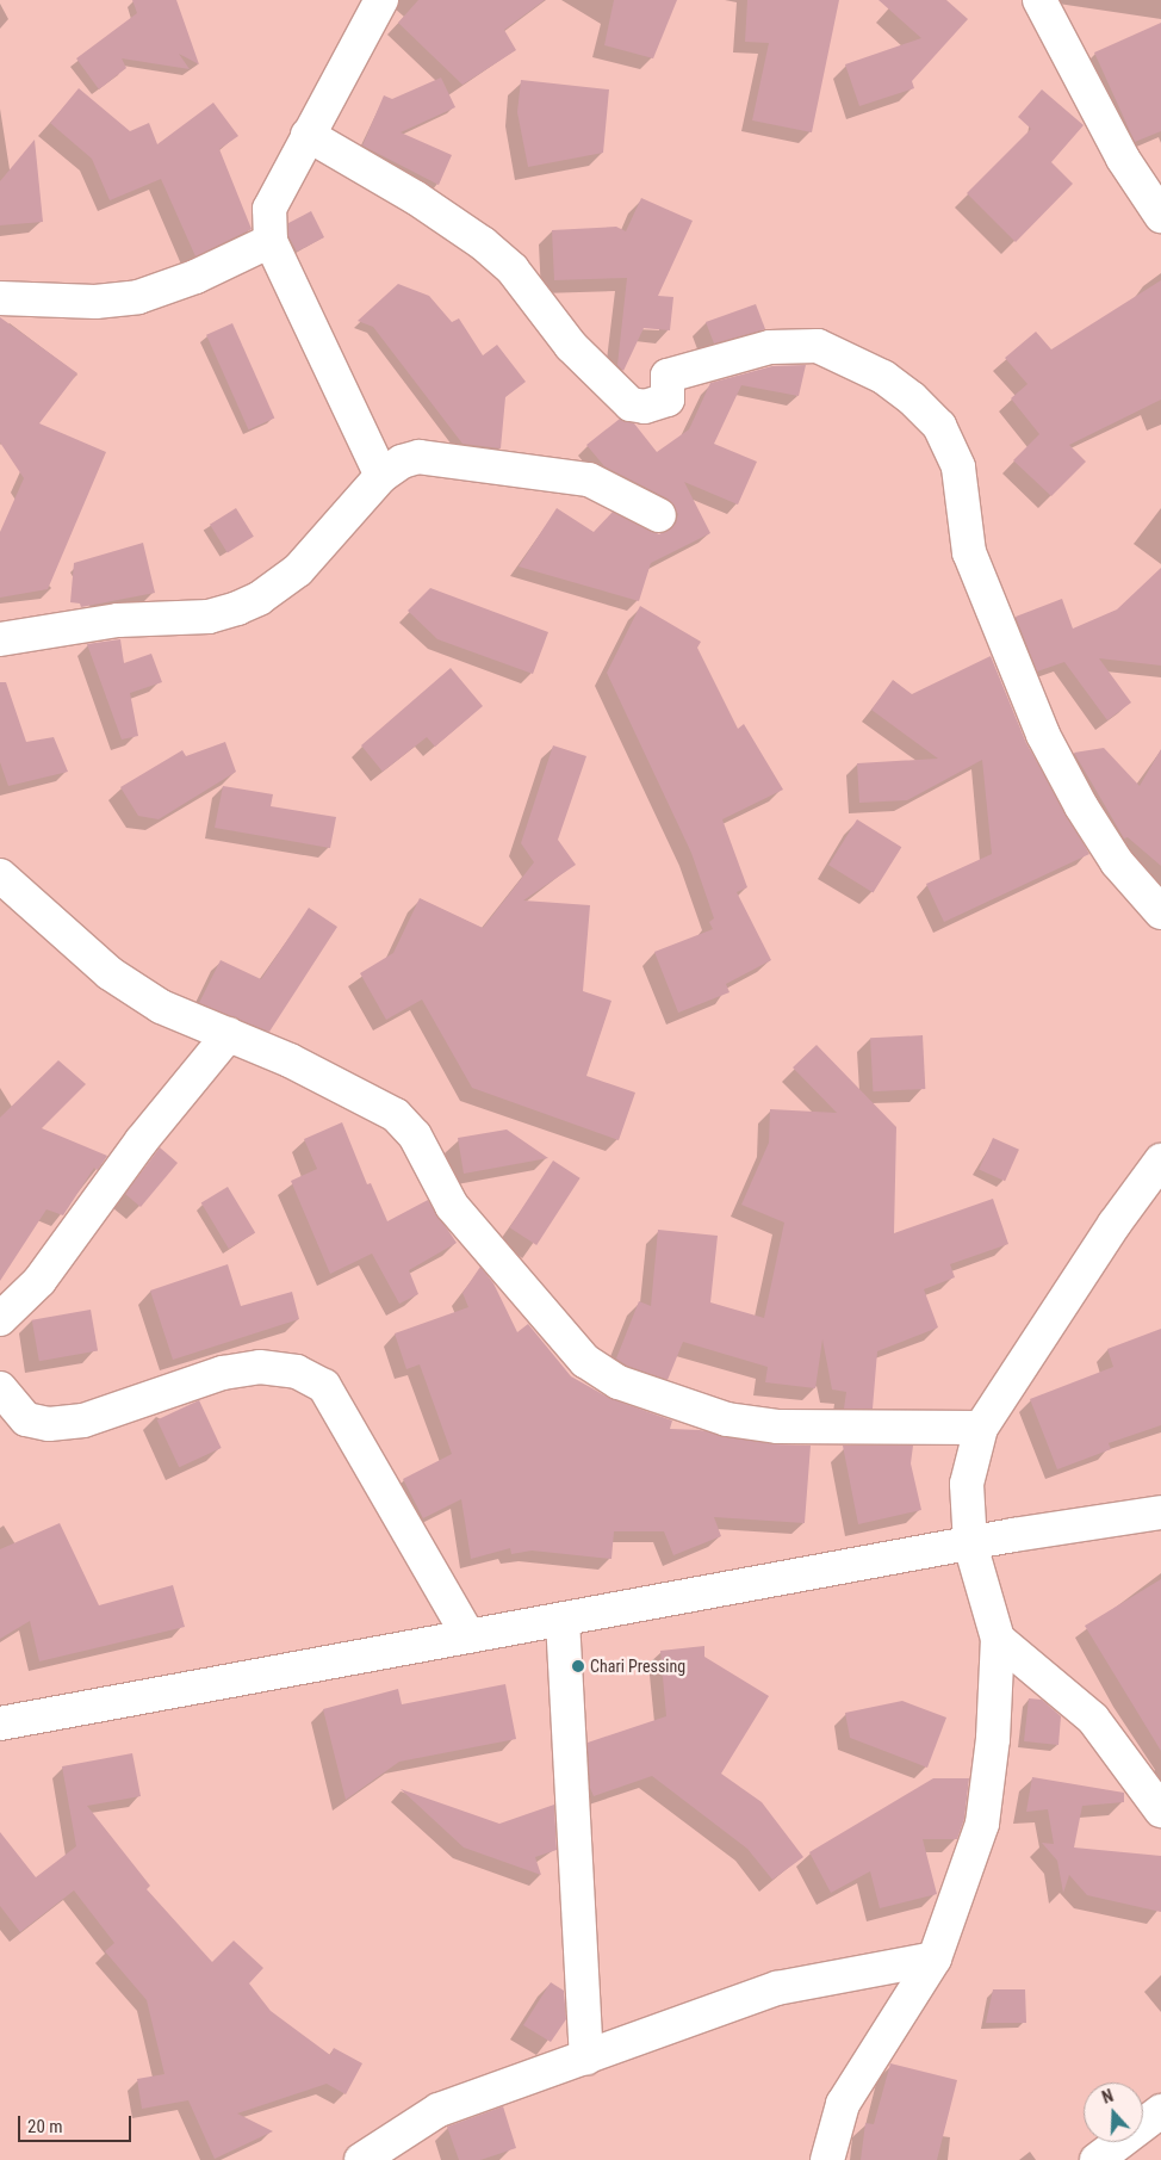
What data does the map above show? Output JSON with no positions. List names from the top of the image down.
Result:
{
  "places": ["Chari Pressing"],
  "scale_bar": "20 m",
  "north": "top"
}
